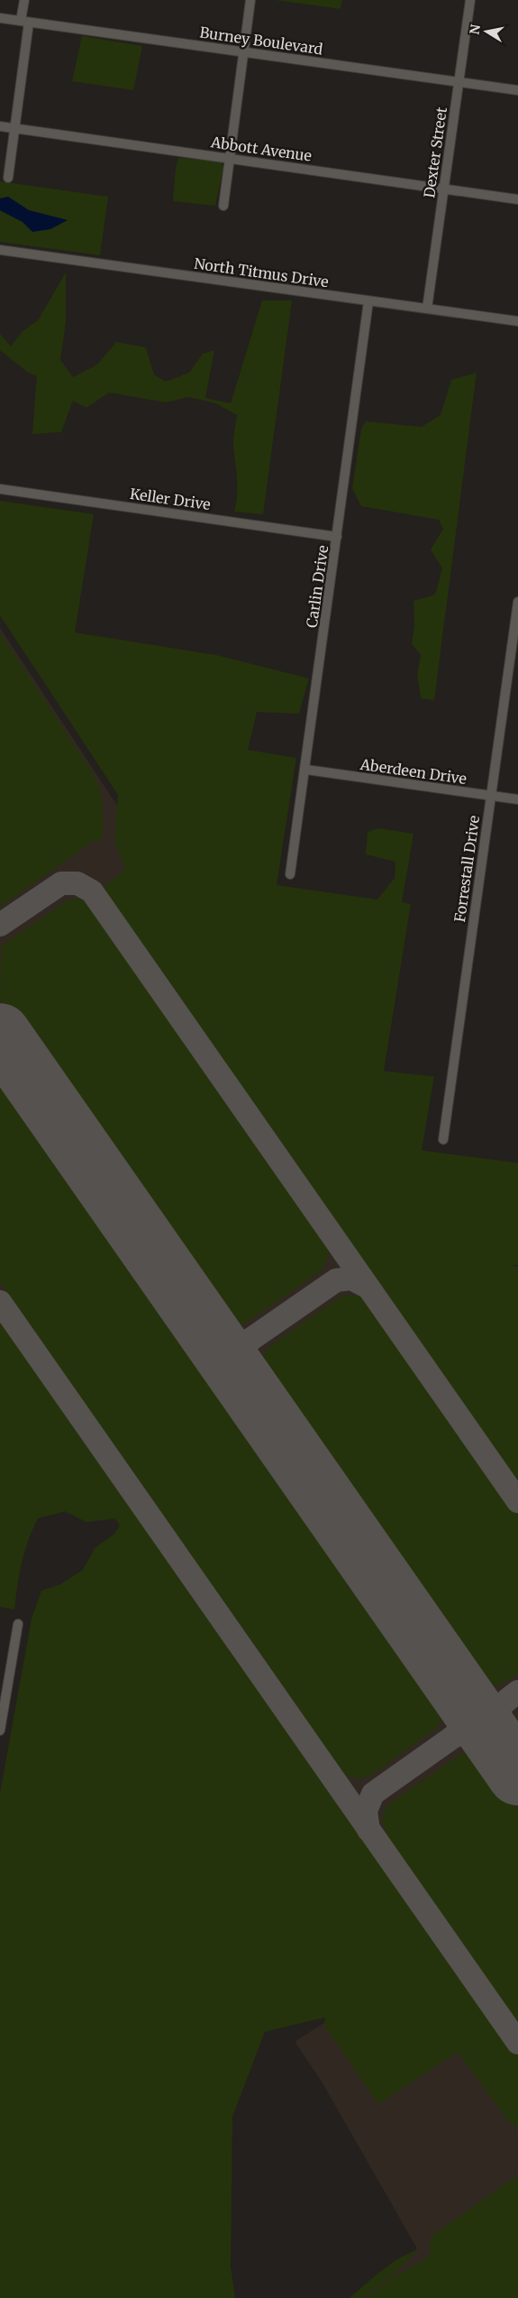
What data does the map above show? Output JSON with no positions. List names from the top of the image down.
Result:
{
  "streets": {
    "street": [
      "Burney Boulevard",
      "Abbott Avenue",
      "Dexter Street",
      "North Titmus Drive",
      "Keller Drive",
      "Carlin Drive",
      "Aberdeen Drive",
      "Forrestall Drive"
    ]
  },
  "crossings": [
    ["Burney Boulevard", "Dexter Street"],
    ["Abbott Avenue", "Dexter Street"],
    ["Dexter Street", "North Titmus Drive"],
    ["North Titmus Drive", "Carlin Drive"],
    ["Keller Drive", "Carlin Drive"],
    ["Carlin Drive", "Aberdeen Drive"],
    ["Aberdeen Drive", "Forrestall Drive"]
  ],
  "north": "left"
}
